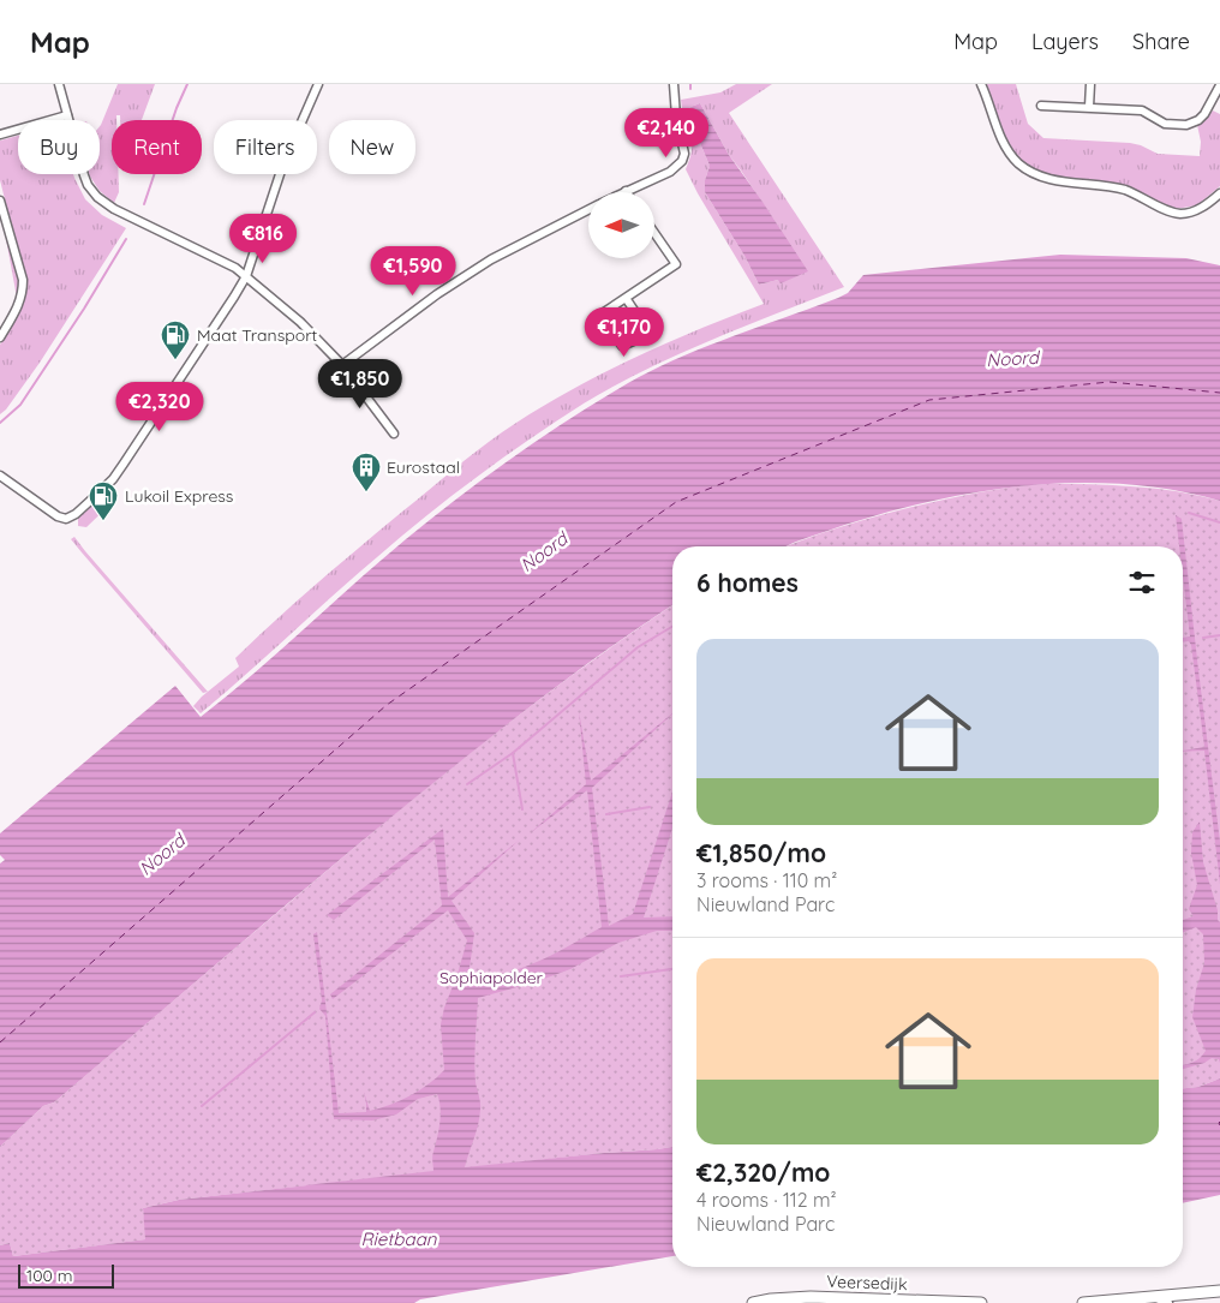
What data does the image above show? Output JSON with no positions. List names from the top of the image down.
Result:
{
  "streets": {
    "main road": ["Veersedijk"]
  },
  "water": ["Noord", "Rietbaan"],
  "parks": ["Sophiapolder"],
  "places": {
    "fuel station": ["Maat Transport", "Lukoil Express"],
    "building": ["Eurostaal"]
  },
  "scale_bar": "100 m",
  "north": "left",
  "page": {
    "header": "Map",
    "nav": ["Map", "Layers", "Share"],
    "price": [
      "€2,140",
      "€816",
      "€1,590",
      "€1,170",
      "€1,850",
      "€2,320"
    ],
    "chip": [
      "Buy",
      "Rent",
      "Filters",
      "New"
    ],
    "heading": "6 homes",
    "list": [
      {
        "name": "€1,850/mo",
        "note": "3 rooms · 110 m² · Nieuwland Parc"
      },
      {
        "name": "€2,320/mo",
        "note": "4 rooms · 112 m² · Nieuwland Parc"
      }
    ],
    "scale": "100 m"
  }
}
